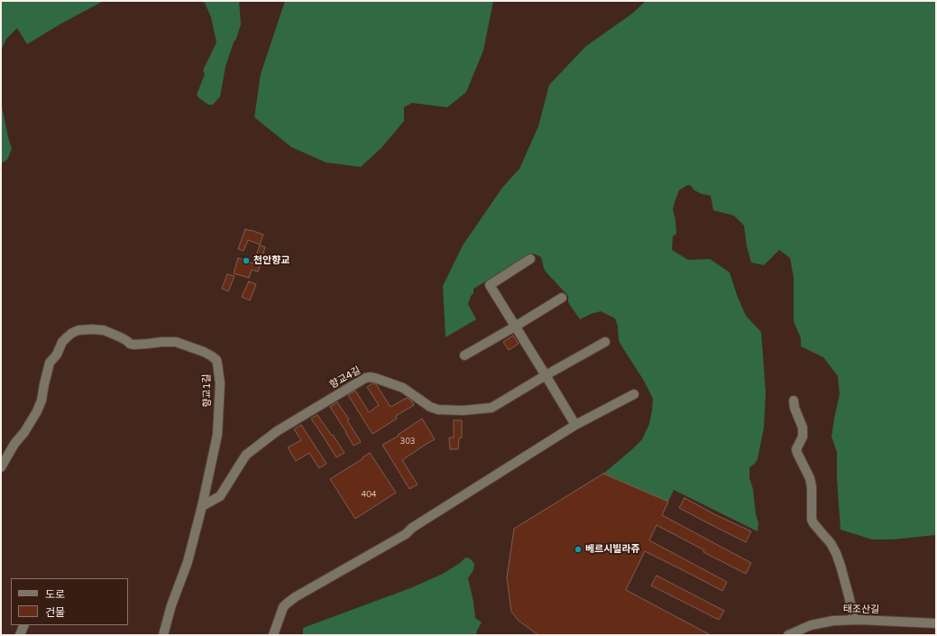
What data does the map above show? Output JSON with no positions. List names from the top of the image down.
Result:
{
  "streets": {
    "street": ["향교4길", "향교1길", "태조산길"]
  },
  "crossings": [
    ["향교4길", "향교1길"]
  ],
  "places": ["천안향교", "베르시빌라쥬"],
  "house_numbers": ["303", "404"],
  "legend": ["도로", "건물"]
}
